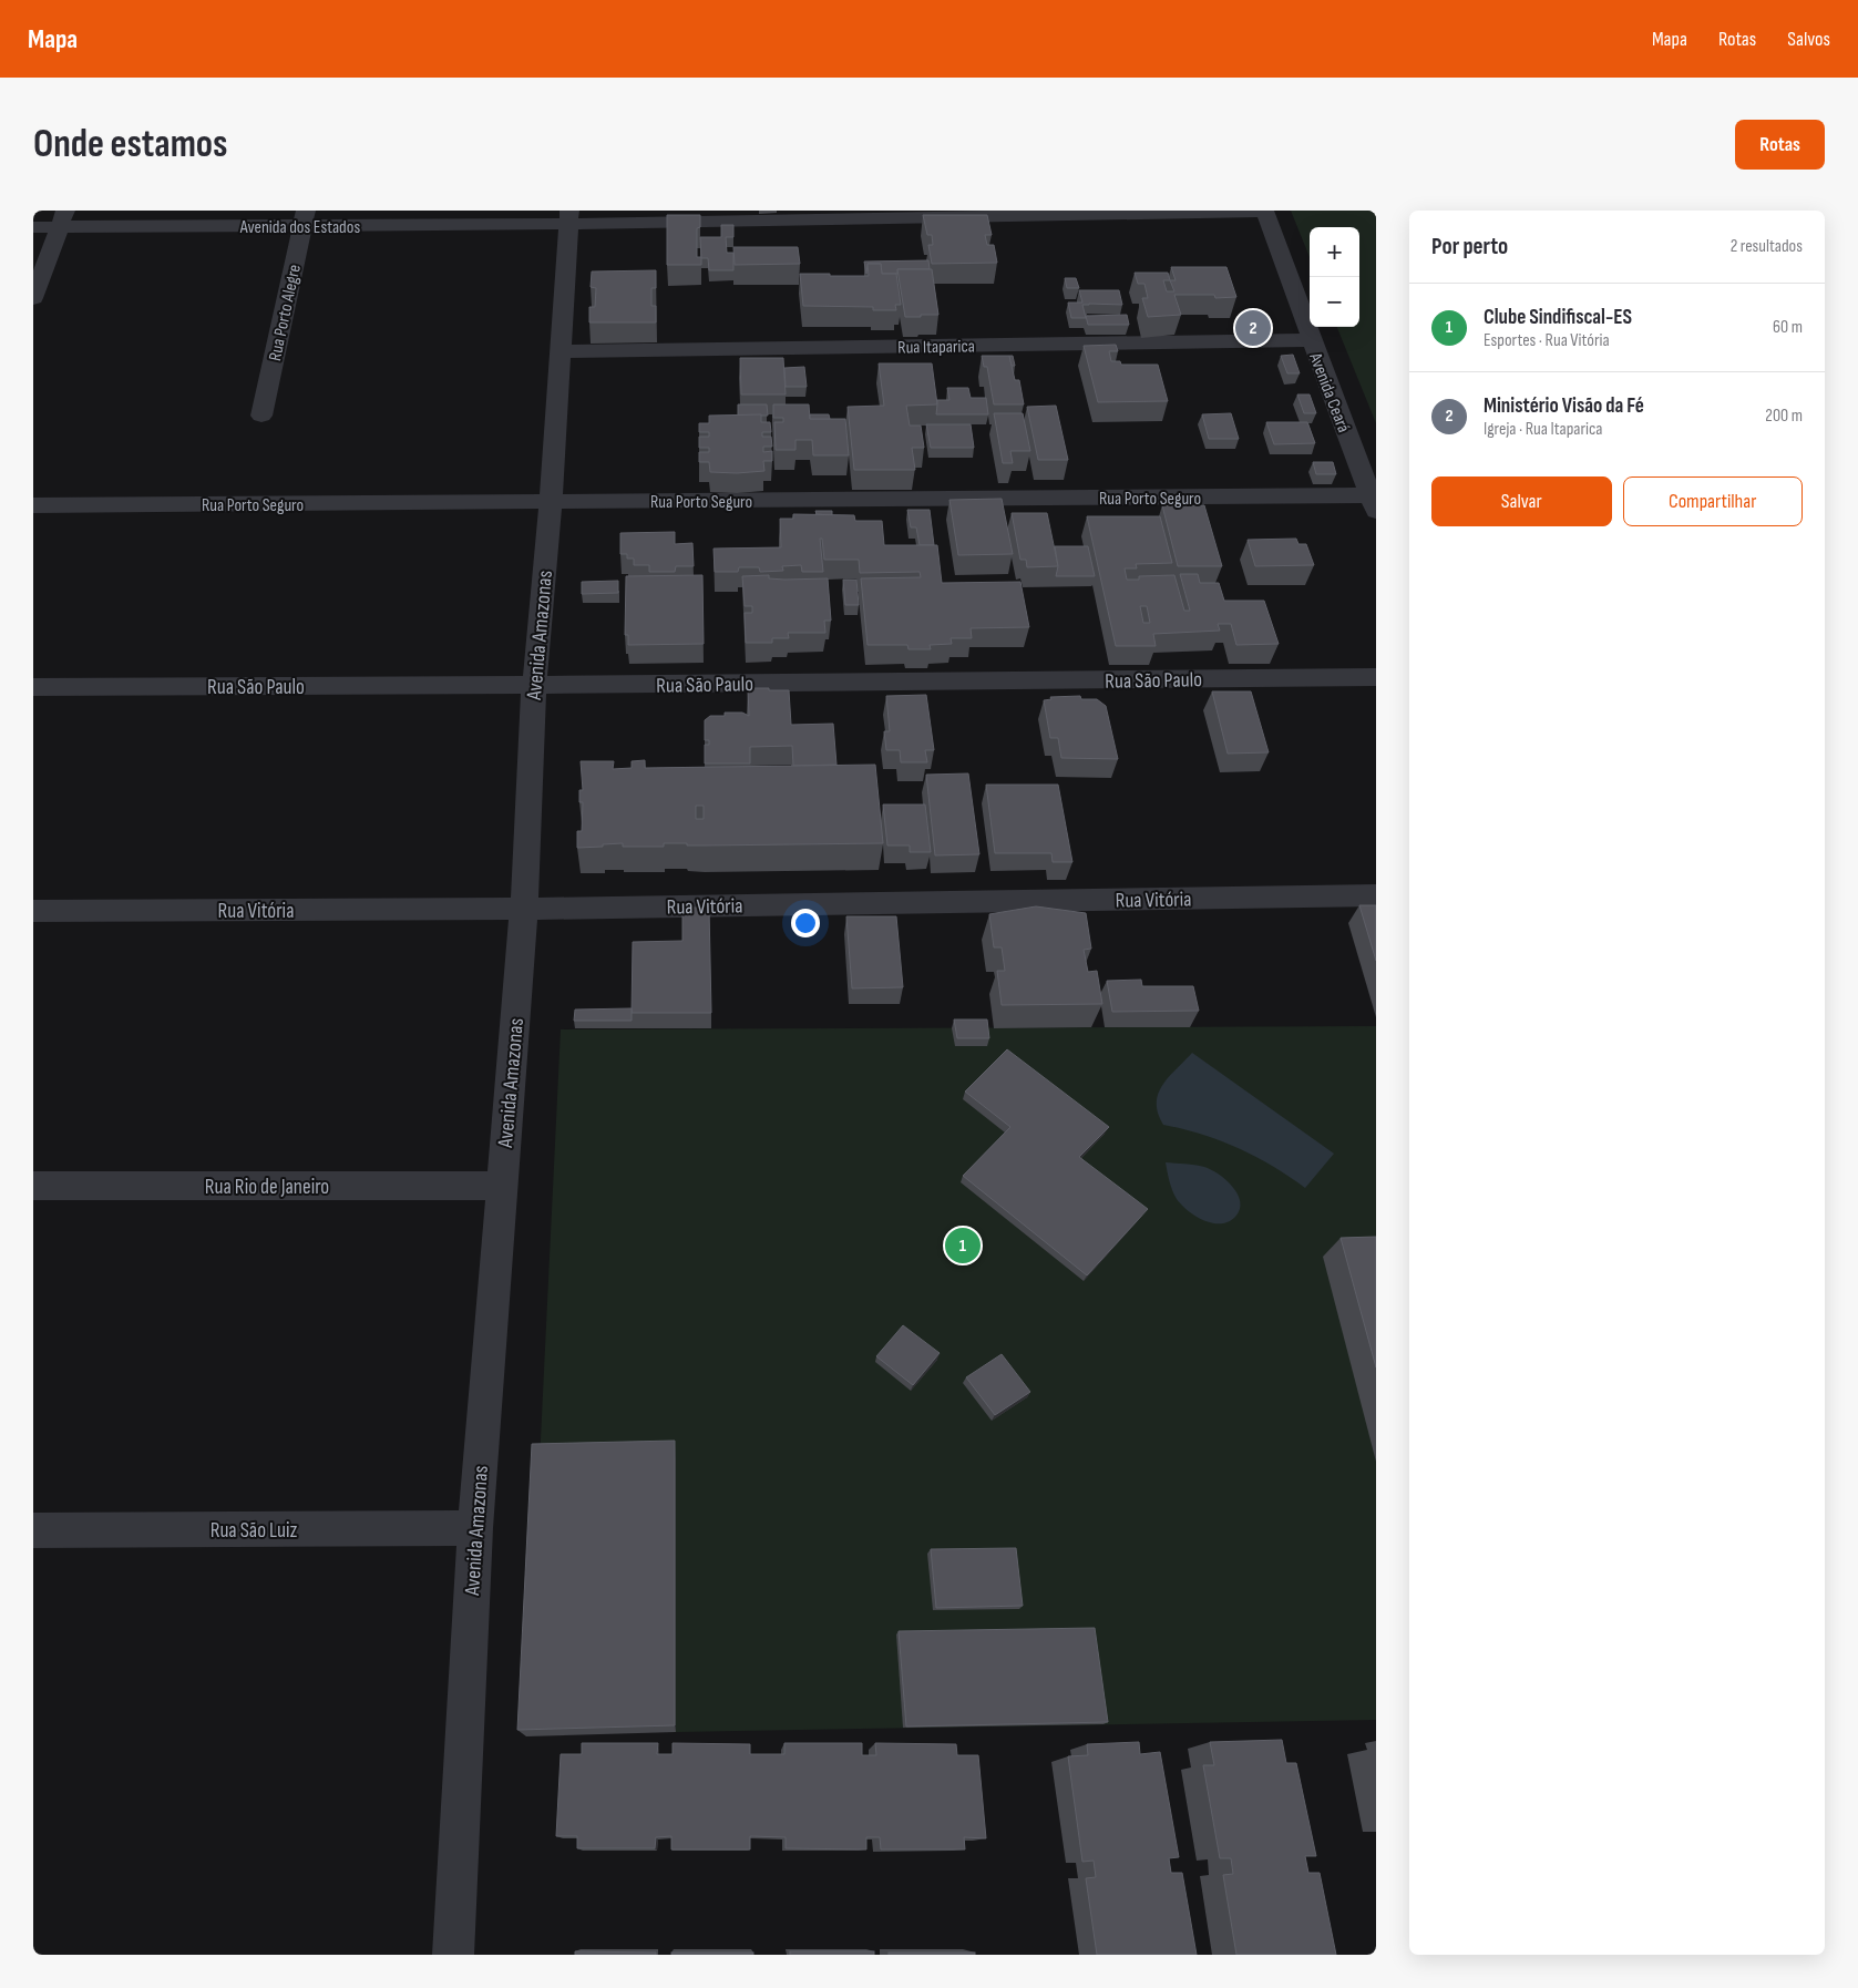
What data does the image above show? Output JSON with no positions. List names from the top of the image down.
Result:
{
  "streets": {
    "street": [
      "Avenida dos Estados",
      "Rua Porto Alegre",
      "Rua Itaparica",
      "Avenida Ceará",
      "Rua Porto Seguro",
      "Avenida Amazonas",
      "Rua São Paulo",
      "Rua Vitória",
      "Rua Rio de Janeiro",
      "Rua São Luiz"
    ]
  },
  "crossings": [
    ["Avenida dos Estados", "Rua Porto Alegre"],
    ["Avenida dos Estados", "Avenida Ceará"],
    ["Avenida dos Estados", "Avenida Amazonas"],
    ["Rua Itaparica", "Avenida Ceará"],
    ["Rua Itaparica", "Avenida Amazonas"],
    ["Avenida Ceará", "Rua Porto Seguro"],
    ["Rua Porto Seguro", "Avenida Amazonas"],
    ["Avenida Amazonas", "Rua São Paulo"],
    ["Avenida Amazonas", "Rua Vitória"],
    ["Avenida Amazonas", "Rua Rio de Janeiro"],
    ["Avenida Amazonas", "Rua São Luiz"]
  ],
  "page": {
    "header": "Mapa",
    "nav": ["Mapa", "Rotas", "Salvos"],
    "buttons": [
      "Rotas",
      ["Salvar", "Compartilhar"]
    ],
    "title": "Onde estamos",
    "heading": ["Por perto", "2 resultados"],
    "map_buttons": ["+", "−"],
    "list": [
      {
        "mark": "1",
        "name": "Clube Sindifiscal-ES",
        "note": "Esportes · Rua Vitória",
        "value": "60 m"
      },
      {
        "mark": "2",
        "name": "Ministério Visão da Fé",
        "note": "Igreja · Rua Itaparica",
        "value": "200 m"
      }
    ],
    "pins": ["2", "1"]
  }
}
